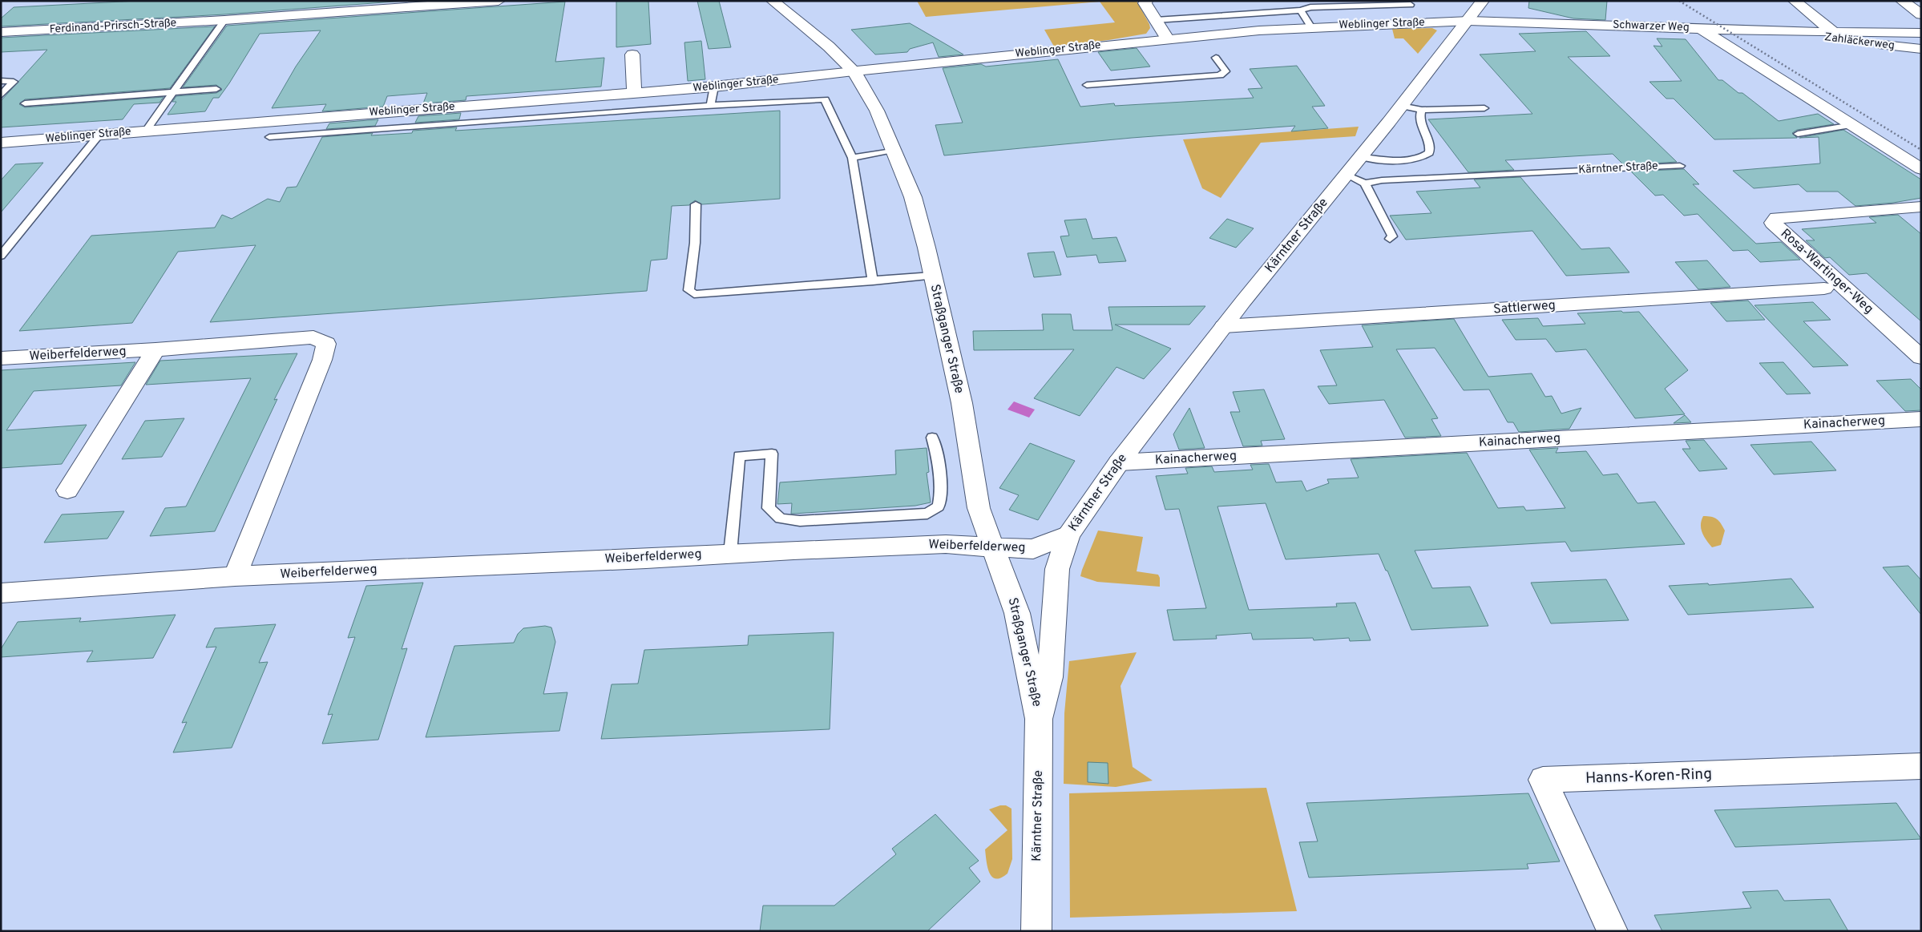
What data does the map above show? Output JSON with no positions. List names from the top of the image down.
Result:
{
  "streets": {
    "street": [
      "Weblinger Straße",
      "Ferdinand-Prirsch-Straße",
      "Schwarzer Weg",
      "Zahläckerweg",
      "Kärntner Straße",
      "Rosa-Wartinger-Weg",
      "Sattlerweg",
      "Straßganger Straße",
      "Weiberfelderweg",
      "Kainacherweg",
      "Hanns-Koren-Ring"
    ]
  },
  "crossings": [
    ["Weblinger Straße", "Schwarzer Weg"],
    ["Weblinger Straße", "Kärntner Straße"],
    ["Weblinger Straße", "Straßganger Straße"],
    ["Schwarzer Weg", "Zahläckerweg"],
    ["Schwarzer Weg", "Kärntner Straße"],
    ["Kärntner Straße", "Sattlerweg"],
    ["Kärntner Straße", "Straßganger Straße"],
    ["Kärntner Straße", "Weiberfelderweg"],
    ["Kärntner Straße", "Kainacherweg"],
    ["Straßganger Straße", "Weiberfelderweg"]
  ]
}
